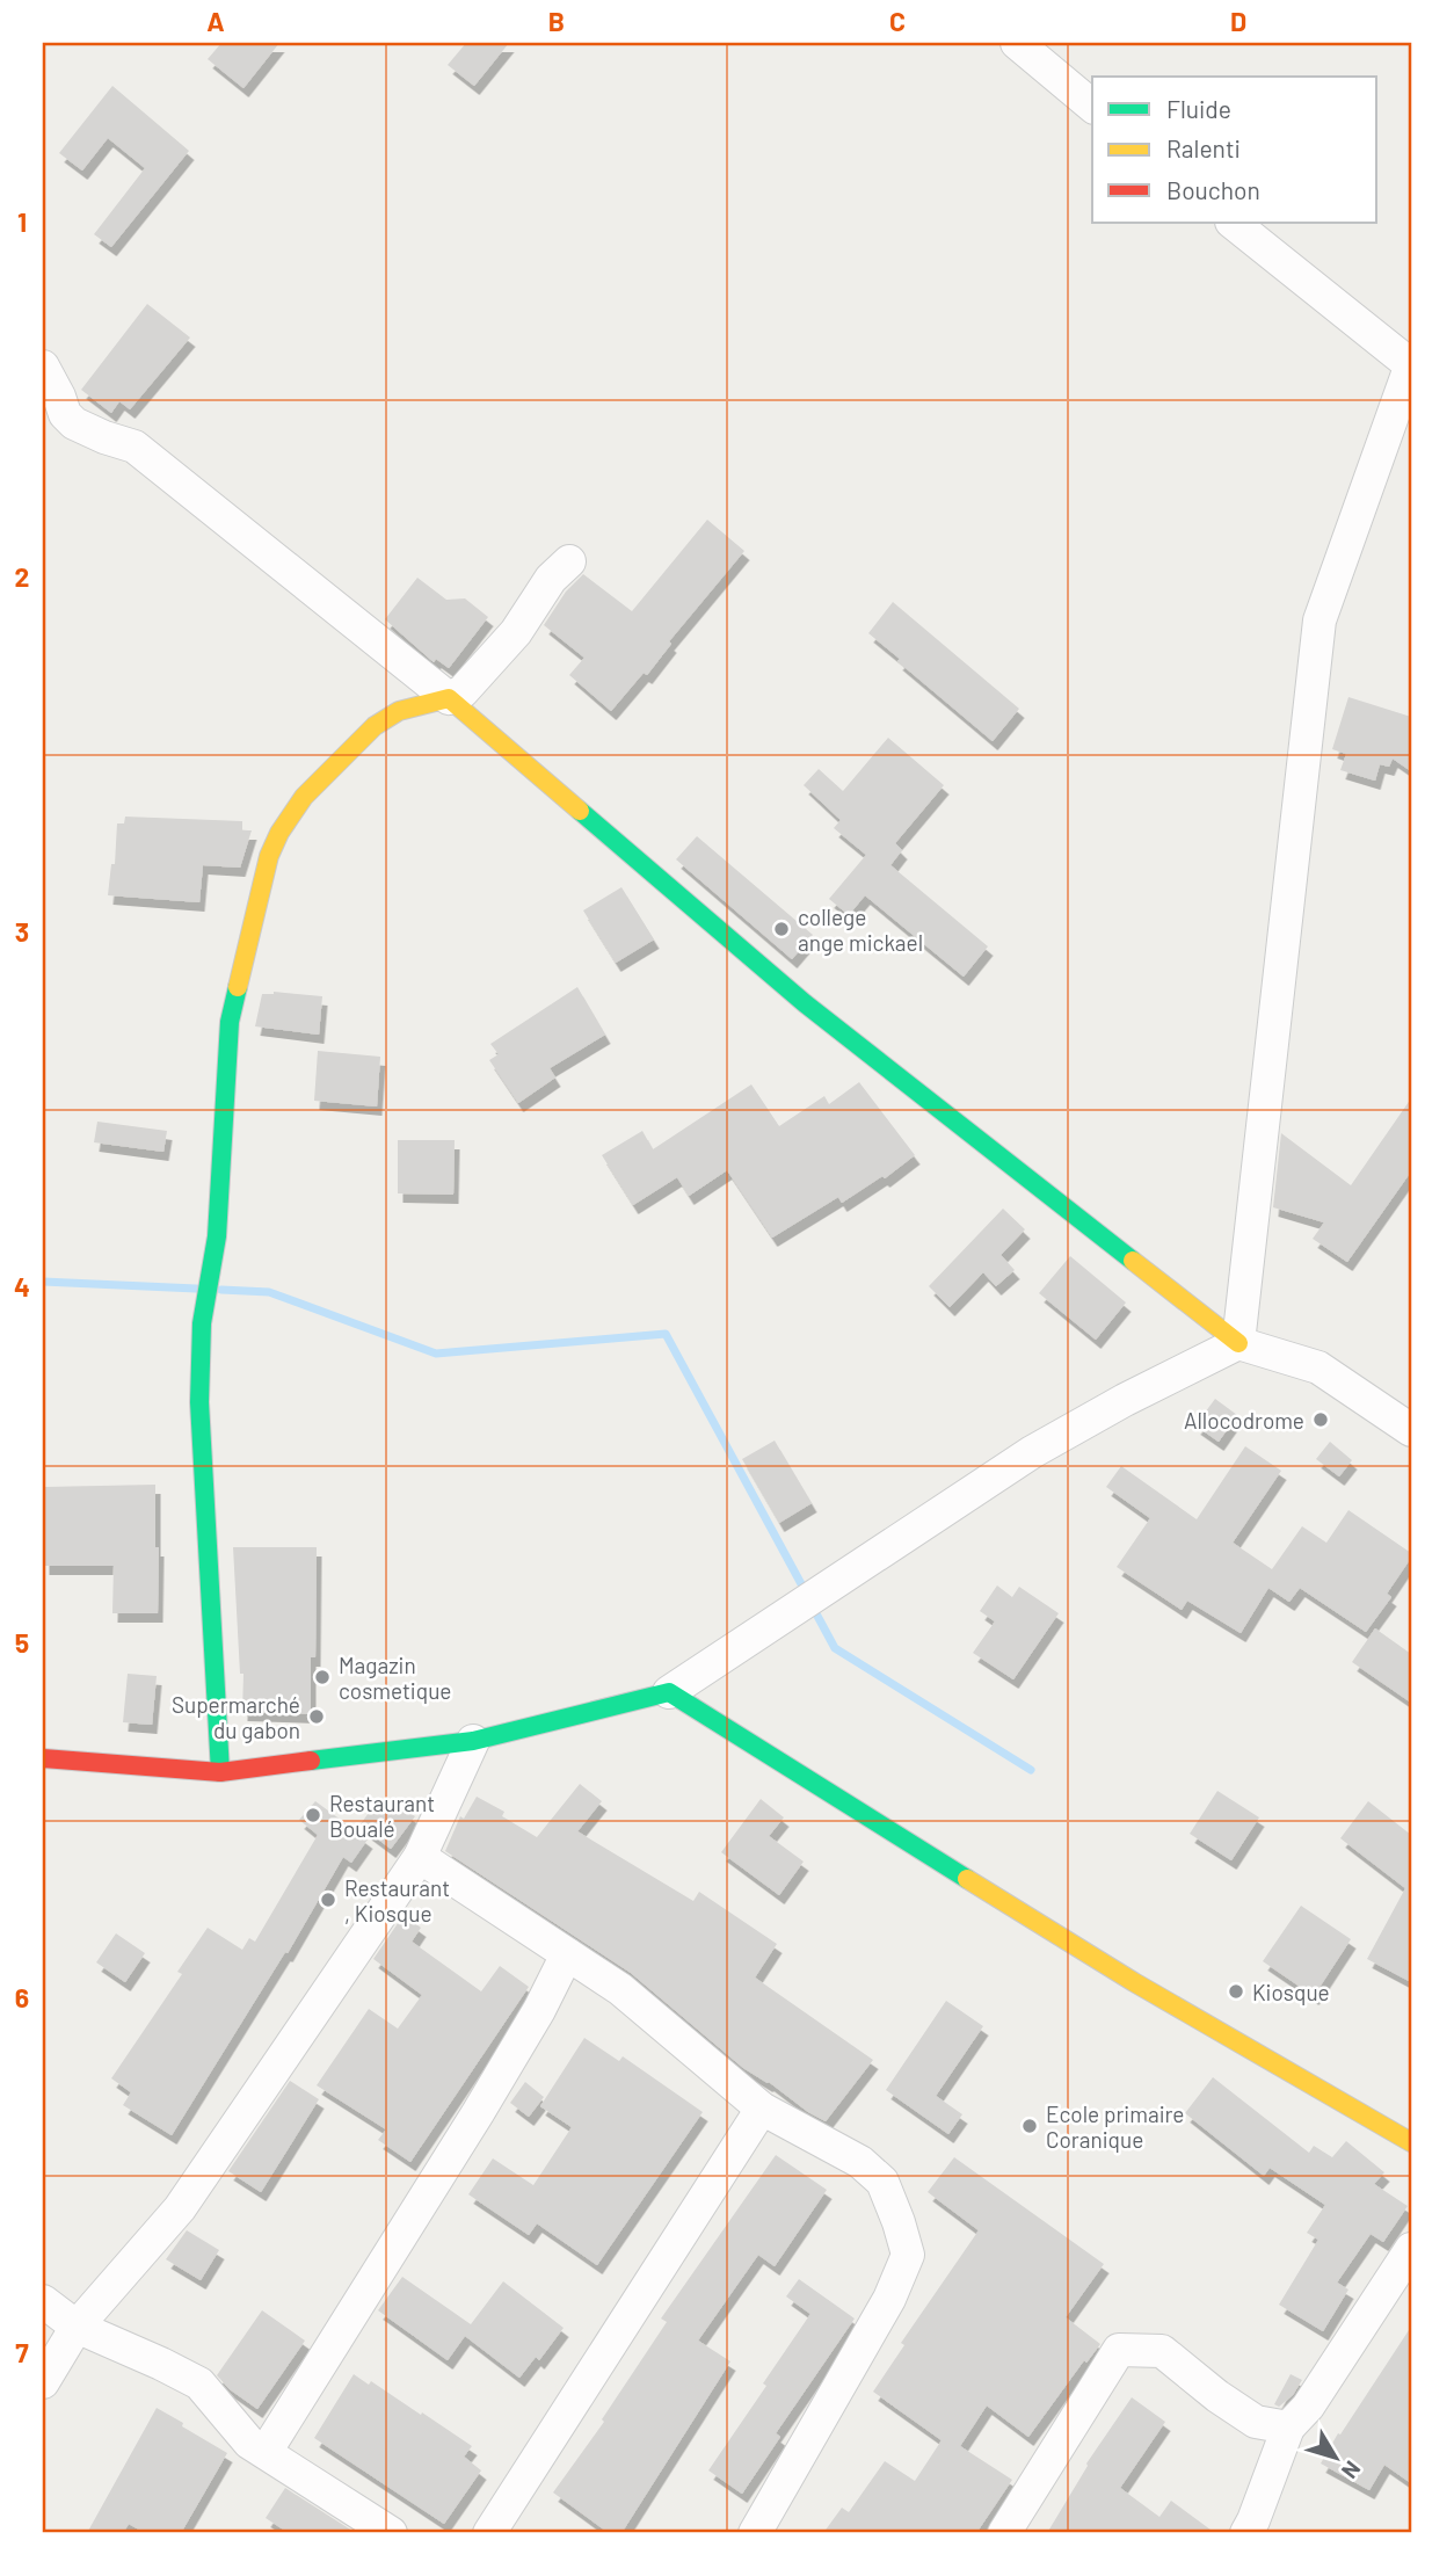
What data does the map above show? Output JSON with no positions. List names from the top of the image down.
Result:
{
  "places": [
    "college ange mickael",
    "Allocodrome",
    "Magazin cosmetique",
    "Supermarché du gabon",
    "Restaurant Boualé",
    "Restaurant , Kiosque",
    "Kiosque",
    "Ecole primaire Coranique"
  ],
  "legend": ["Fluide", "Ralenti", "Bouchon"],
  "north": "bottom right",
  "grid": {
    "columns": [
      "A",
      "B",
      "C",
      "D"
    ],
    "rows": [
      "1",
      "2",
      "3",
      "4",
      "5",
      "6",
      "7"
    ]
  }
}
